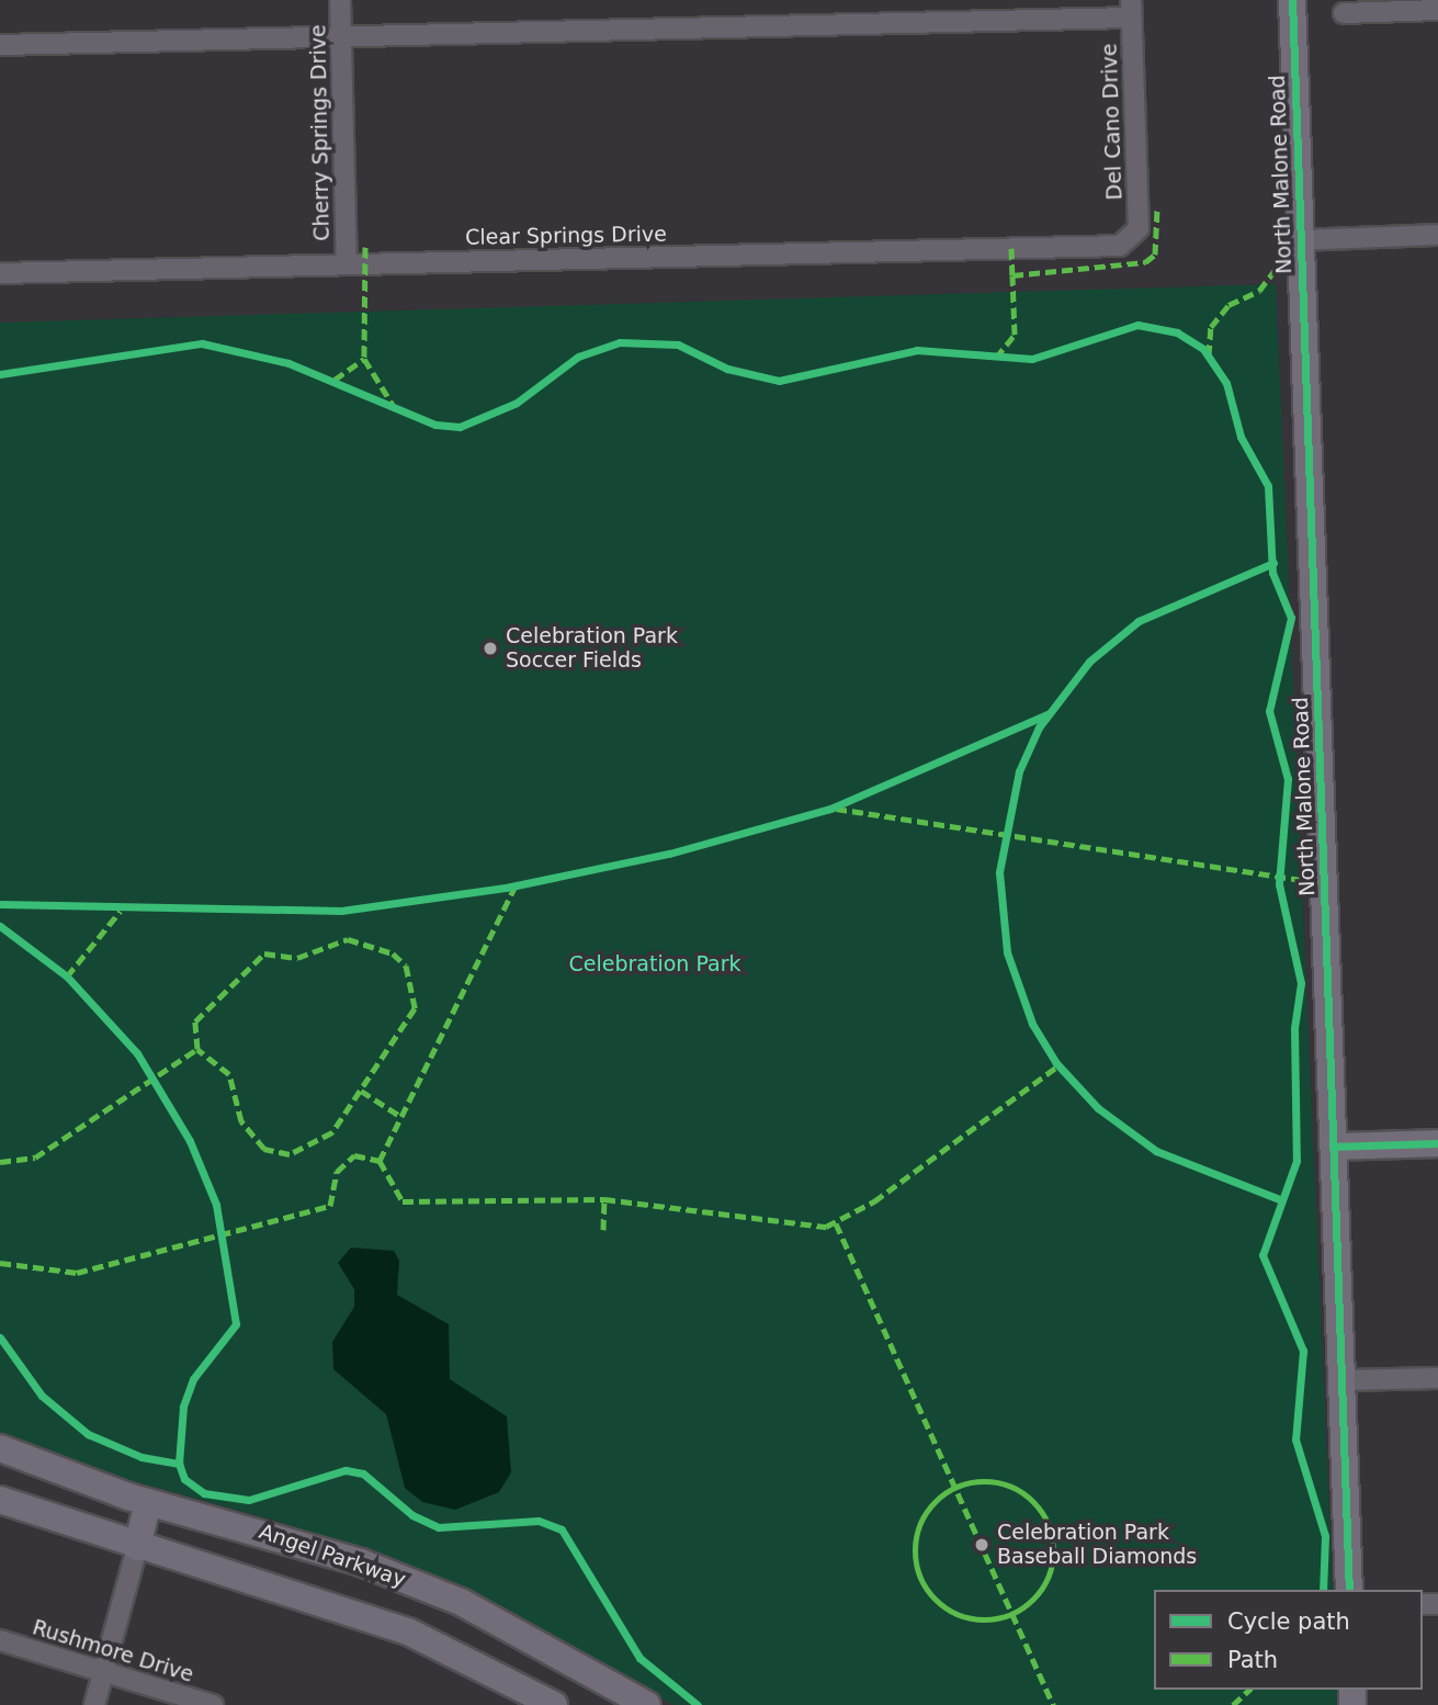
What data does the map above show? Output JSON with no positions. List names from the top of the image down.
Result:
{
  "streets": {
    "street": [
      "Del Cano Drive",
      "Cherry Springs Drive",
      "North Malone Road",
      "Clear Springs Drive",
      "Angel Parkway",
      "Rushmore Drive"
    ]
  },
  "crossings": [
    ["Del Cano Drive", "Clear Springs Drive"],
    ["Cherry Springs Drive", "Clear Springs Drive"]
  ],
  "parks": ["Celebration Park"],
  "places": ["Celebration Park Soccer Fields", "Celebration Park Baseball Diamonds"],
  "legend": ["Cycle path", "Path"]
}
